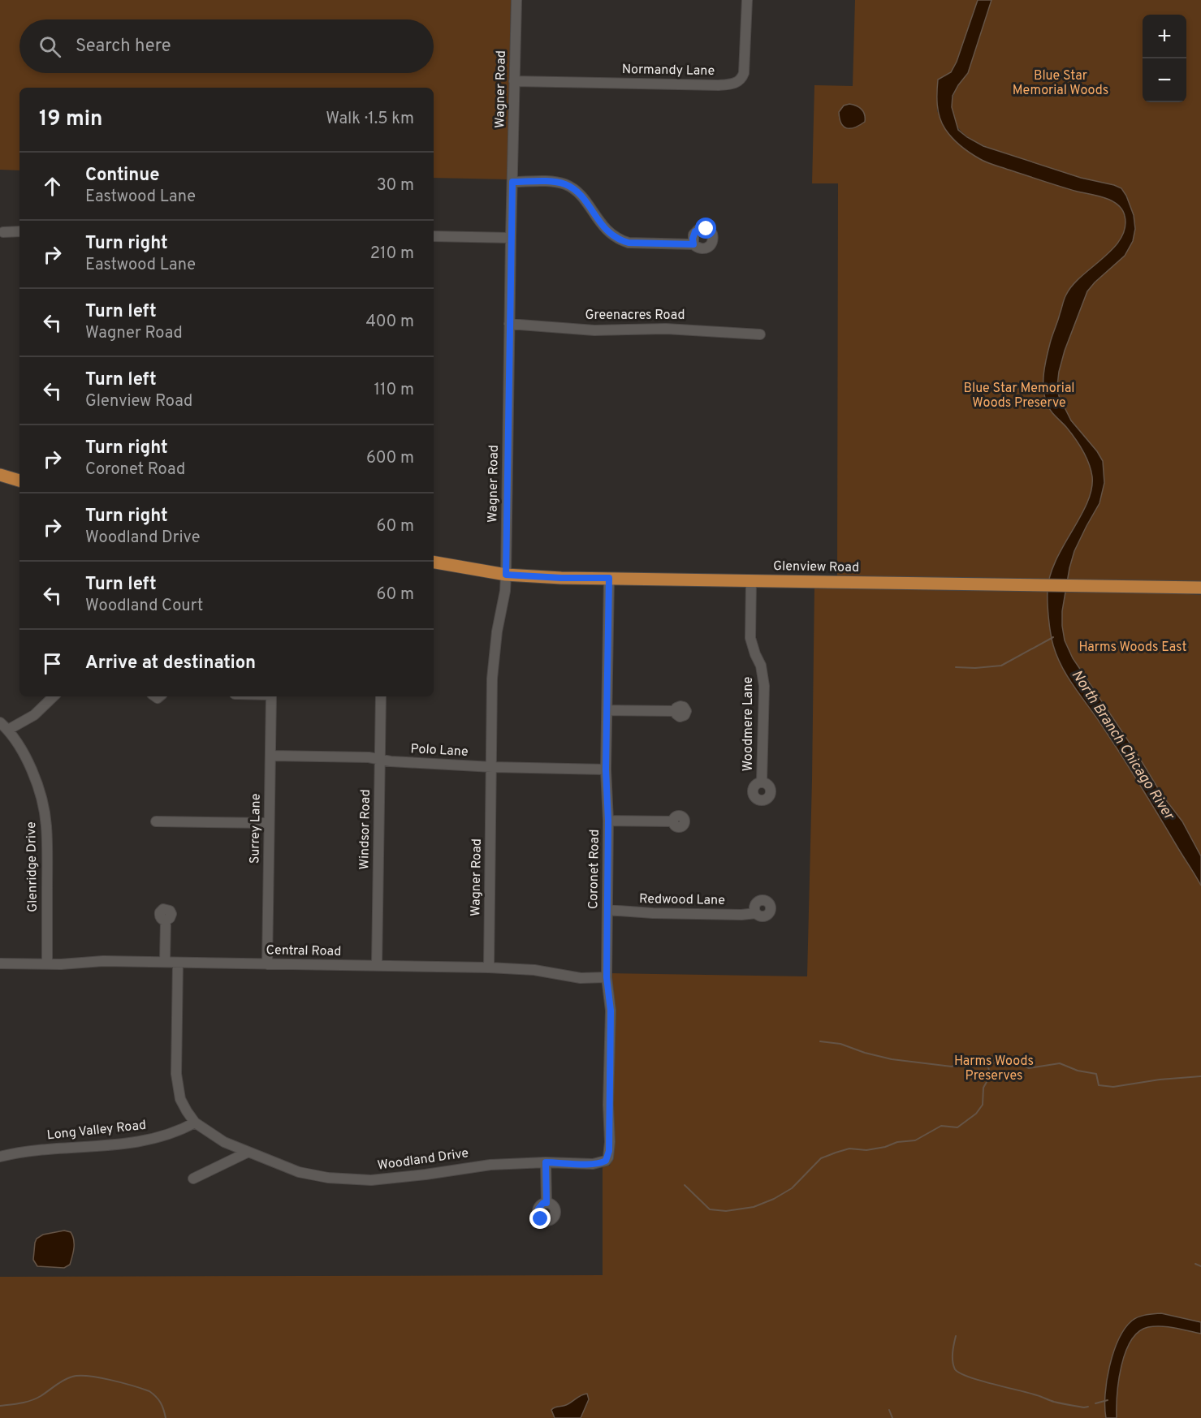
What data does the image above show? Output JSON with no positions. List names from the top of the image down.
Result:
{
  "streets": {
    "main road": ["Glenview Road"],
    "street": [
      "Normandy Lane",
      "Wagner Road",
      "Greenacres Road",
      "Woodmere Lane",
      "Polo Lane",
      "Surrey Lane",
      "Windsor Road",
      "Glenridge Drive",
      "Coronet Road",
      "Redwood Lane",
      "Central Road",
      "Long Valley Road",
      "Woodland Drive"
    ]
  },
  "crossings": [
    ["Normandy Lane", "Wagner Road"],
    ["Wagner Road", "Greenacres Road"],
    ["Wagner Road", "Glenview Road"],
    ["Wagner Road", "Polo Lane"],
    ["Wagner Road", "Central Road"],
    ["Glenview Road", "Woodmere Lane"],
    ["Glenview Road", "Coronet Road"],
    ["Polo Lane", "Surrey Lane"],
    ["Polo Lane", "Windsor Road"],
    ["Polo Lane", "Coronet Road"],
    ["Surrey Lane", "Central Road"],
    ["Windsor Road", "Central Road"],
    ["Glenridge Drive", "Central Road"],
    ["Coronet Road", "Redwood Lane"],
    ["Coronet Road", "Central Road"],
    ["Coronet Road", "Woodland Drive"],
    ["Central Road", "Woodland Drive"],
    ["Long Valley Road", "Woodland Drive"]
  ],
  "water": ["North Branch Chicago River"],
  "parks": [
    "Blue Star Memorial Woods",
    "Blue Star Memorial Woods Preserve",
    "Harms Woods East",
    "Harms Woods Preserves"
  ],
  "page": {
    "map_buttons": ["+", "−"],
    "search": "Search here",
    "heading": ["19 min", "Walk · 1.5 km"],
    "list": [
      ["Continue", "Eastwood Lane", "30 m"],
      ["Turn right", "Eastwood Lane", "210 m"],
      ["Turn left", "Wagner Road", "400 m"],
      ["Turn left", "Glenview Road", "110 m"],
      ["Turn right", "Coronet Road", "600 m"],
      ["Turn right", "Woodland Drive", "60 m"],
      ["Turn left", "Woodland Court", "60 m"],
      "Arrive at destination"
    ]
  }
}
